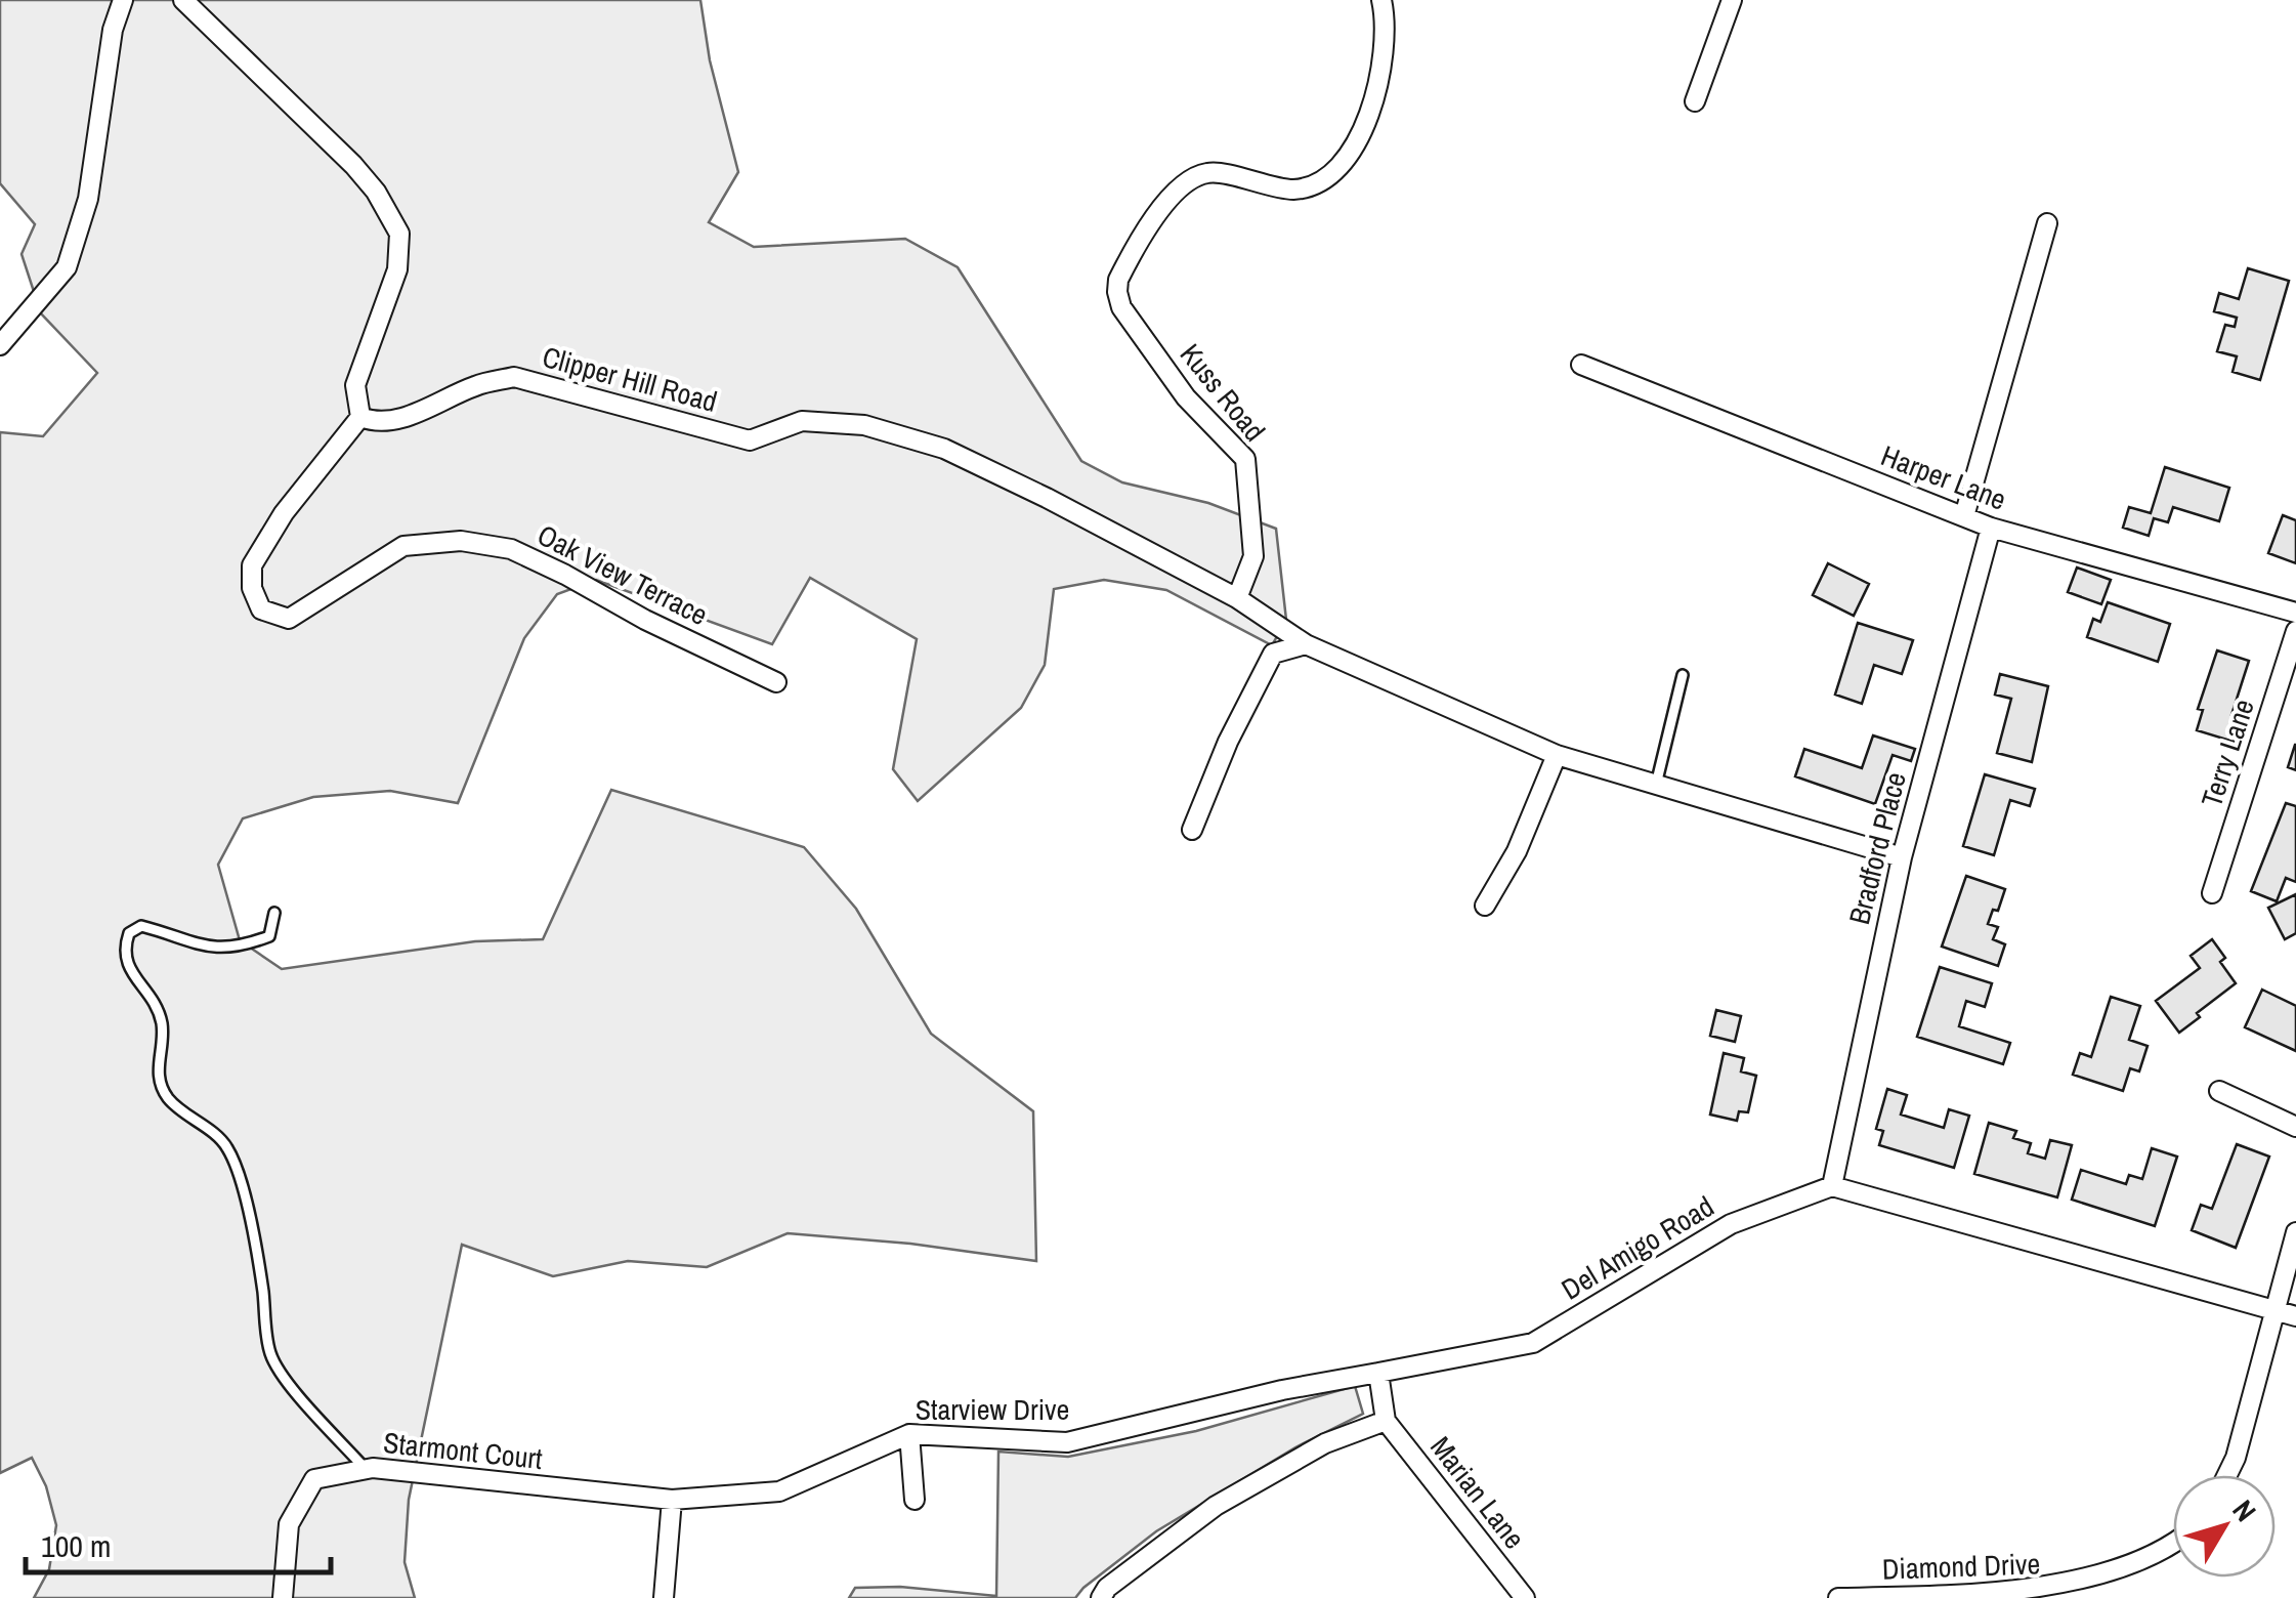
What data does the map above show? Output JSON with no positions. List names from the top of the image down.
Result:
{
  "streets": {
    "street": [
      "Clipper Hill Road",
      "Kuss Road",
      "Harper Lane",
      "Oak View Terrace",
      "Terry Lane",
      "Bradford Place",
      "Del Amigo Road",
      "Starview Drive",
      "Starmont Court",
      "Marian Lane",
      "Diamond Drive"
    ]
  },
  "crossings": [
    ["Clipper Hill Road", "Kuss Road"],
    ["Clipper Hill Road", "Oak View Terrace"],
    ["Harper Lane", "Bradford Place"],
    ["Bradford Place", "Del Amigo Road"],
    ["Del Amigo Road", "Starview Drive"],
    ["Starview Drive", "Starmont Court"]
  ],
  "scale_bar": "100 m",
  "north": "top right"
}
